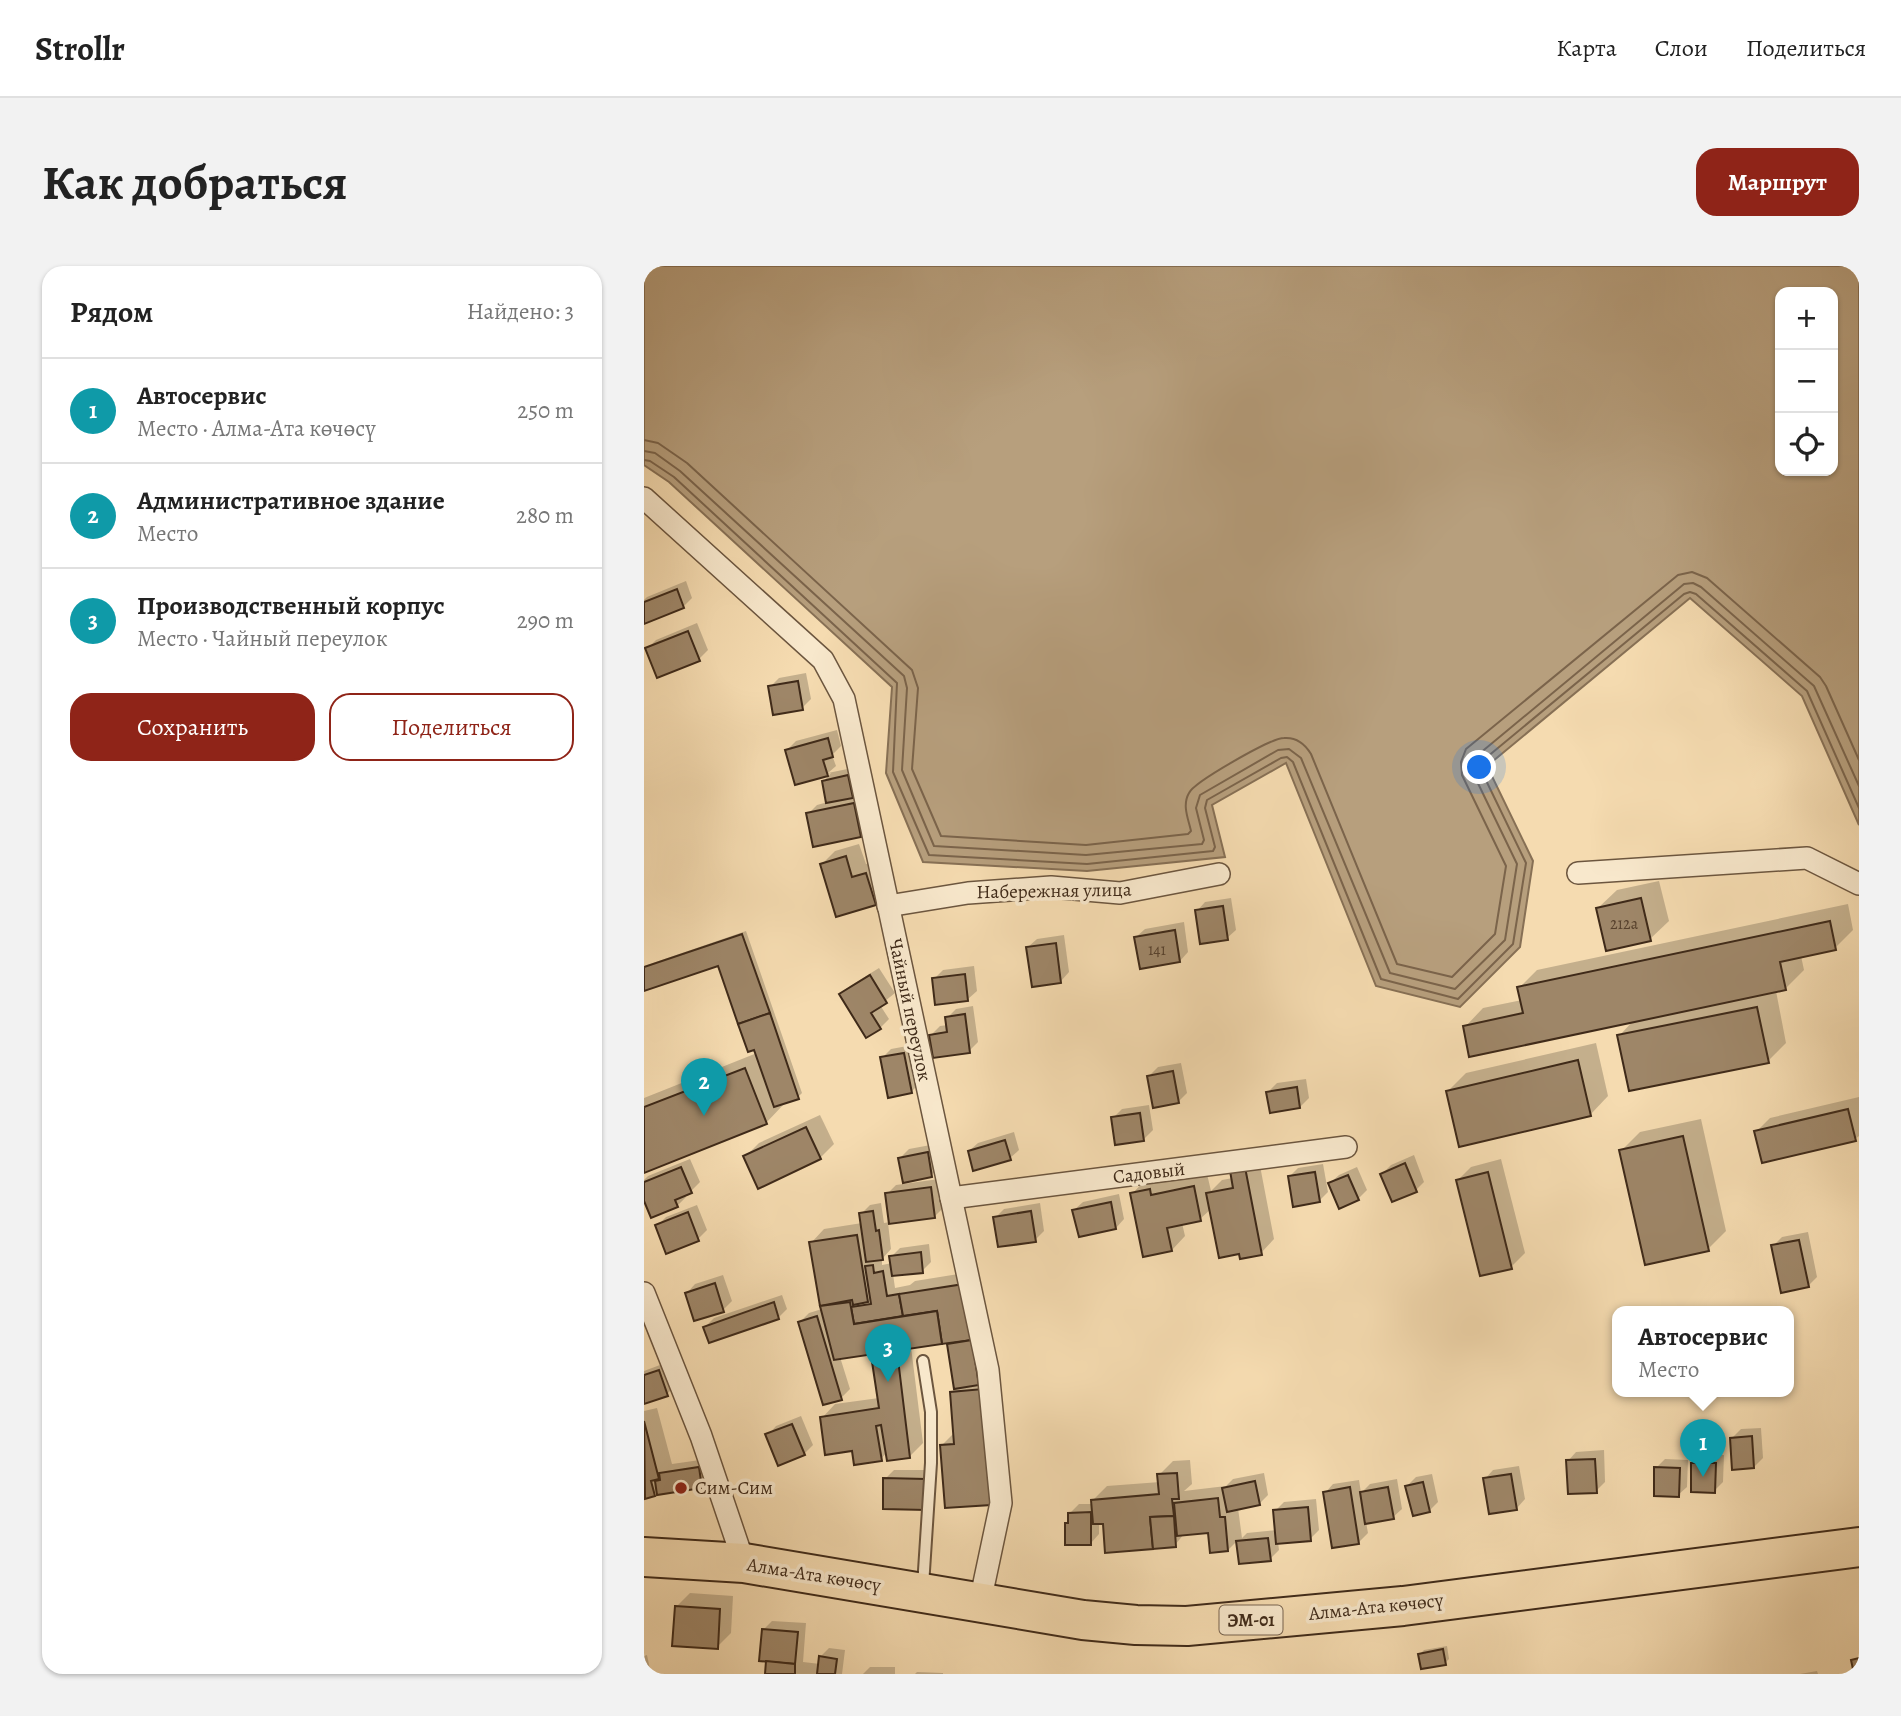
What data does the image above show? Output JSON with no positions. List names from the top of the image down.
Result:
{
  "streets": {
    "highway": ["Алма-Ата көчөсү", "ЭМ-01"],
    "street": ["Набережная улица", "Чайный переулок", "Садовый"]
  },
  "crossings": [
    ["Набережная улица", "Чайный переулок"],
    ["Чайный переулок", "Садовый"],
    ["Чайный переулок", "Алма-Ата көчөсү"]
  ],
  "places": ["Сим-Сим"],
  "house_numbers": ["212а", "141"],
  "page": {
    "header": "Strollr",
    "nav": ["Карта", "Слои", "Поделиться"],
    "buttons": [
      "Маршрут",
      ["Сохранить", "Поделиться"]
    ],
    "title": "Как добраться",
    "heading": ["Рядом", "Найдено: 3"],
    "map_buttons": ["+", "−"],
    "list": [
      {
        "mark": "1",
        "name": "Автосервис",
        "note": "Место · Алма-Ата көчөсү",
        "value": "250 m"
      },
      {
        "mark": "2",
        "name": "Административное здание",
        "note": "Место",
        "value": "280 m"
      },
      {
        "mark": "3",
        "name": "Производственный корпус",
        "note": "Место · Чайный переулок",
        "value": "290 m"
      }
    ],
    "pins": ["2", "3", "1"],
    "popup": ["Автосервис", "Место"]
  }
}
